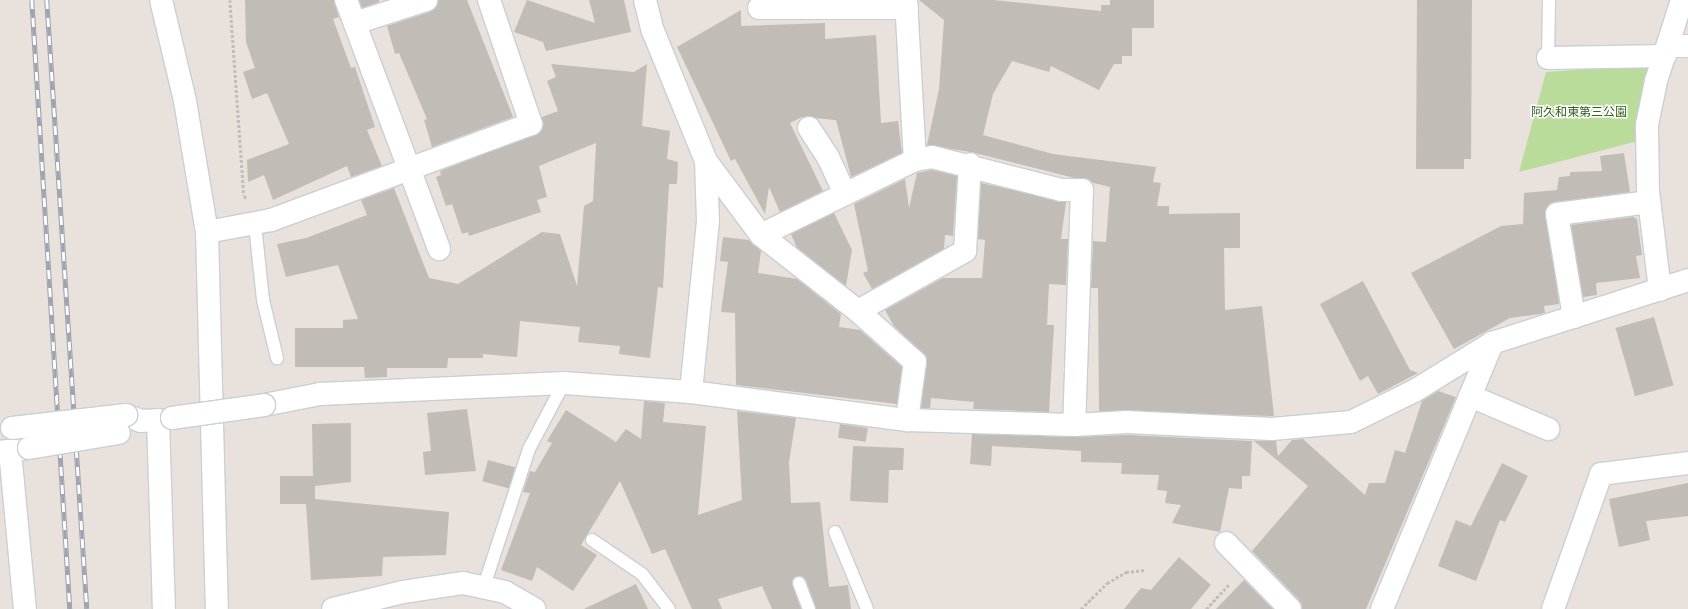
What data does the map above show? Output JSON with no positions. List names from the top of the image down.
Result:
{
  "parks": ["阿久和東第三公園"]
}
